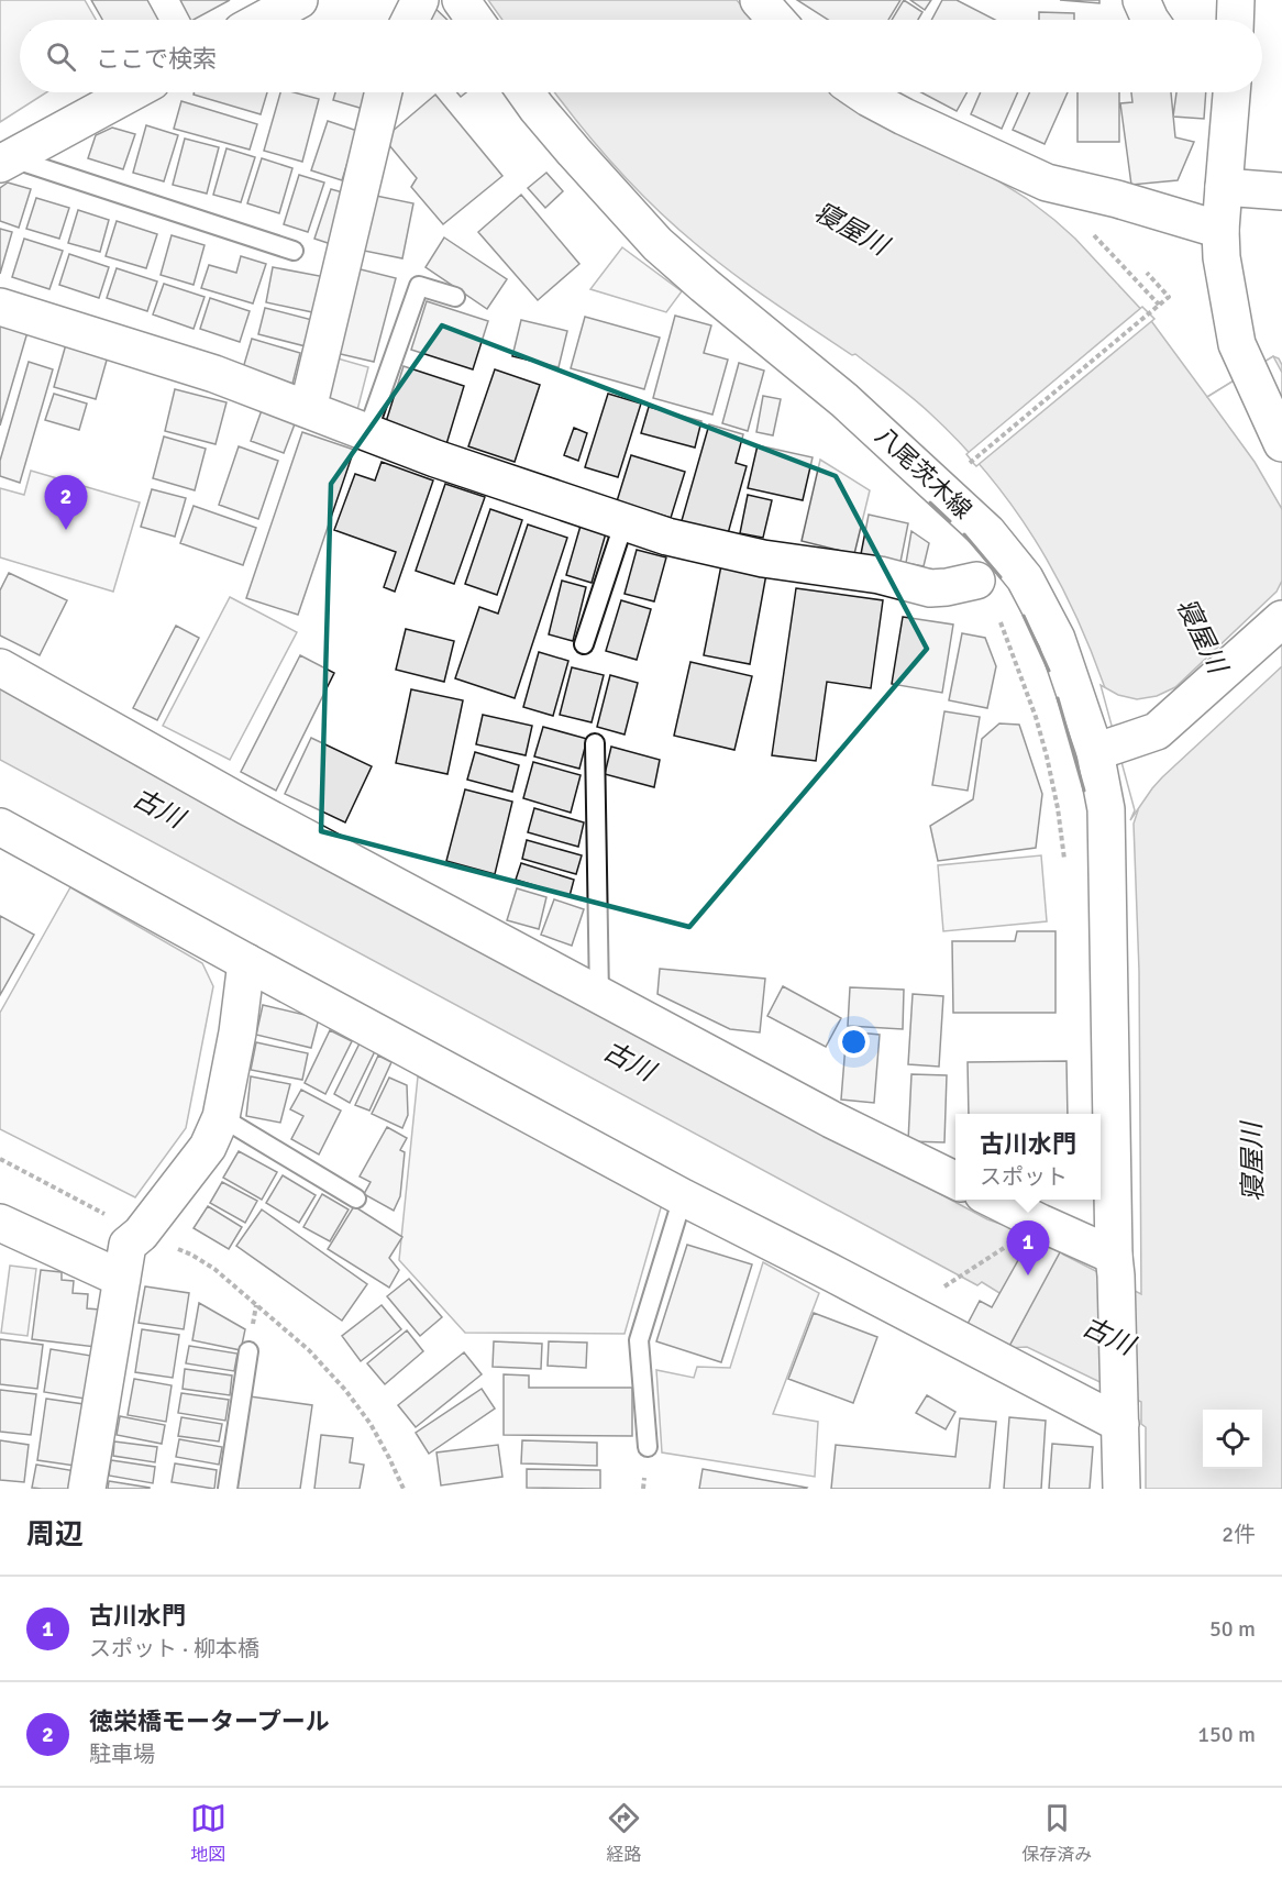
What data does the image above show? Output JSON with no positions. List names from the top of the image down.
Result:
{
  "streets": {
    "street": ["八尾茨木線"]
  },
  "water": ["寝屋川", "古川"],
  "page": {
    "search": "ここで検索",
    "pins": ["2", "1"],
    "popup": ["古川水門", "スポット"],
    "heading": ["周辺", "2件"],
    "list": [
      {
        "mark": "1",
        "name": "古川水門",
        "note": "スポット · 柳本橋",
        "value": "50 m"
      },
      {
        "mark": "2",
        "name": "徳栄橋モータープール",
        "note": "駐車場",
        "value": "150 m"
      }
    ],
    "nav": ["地図", "経路", "保存済み"]
  }
}
